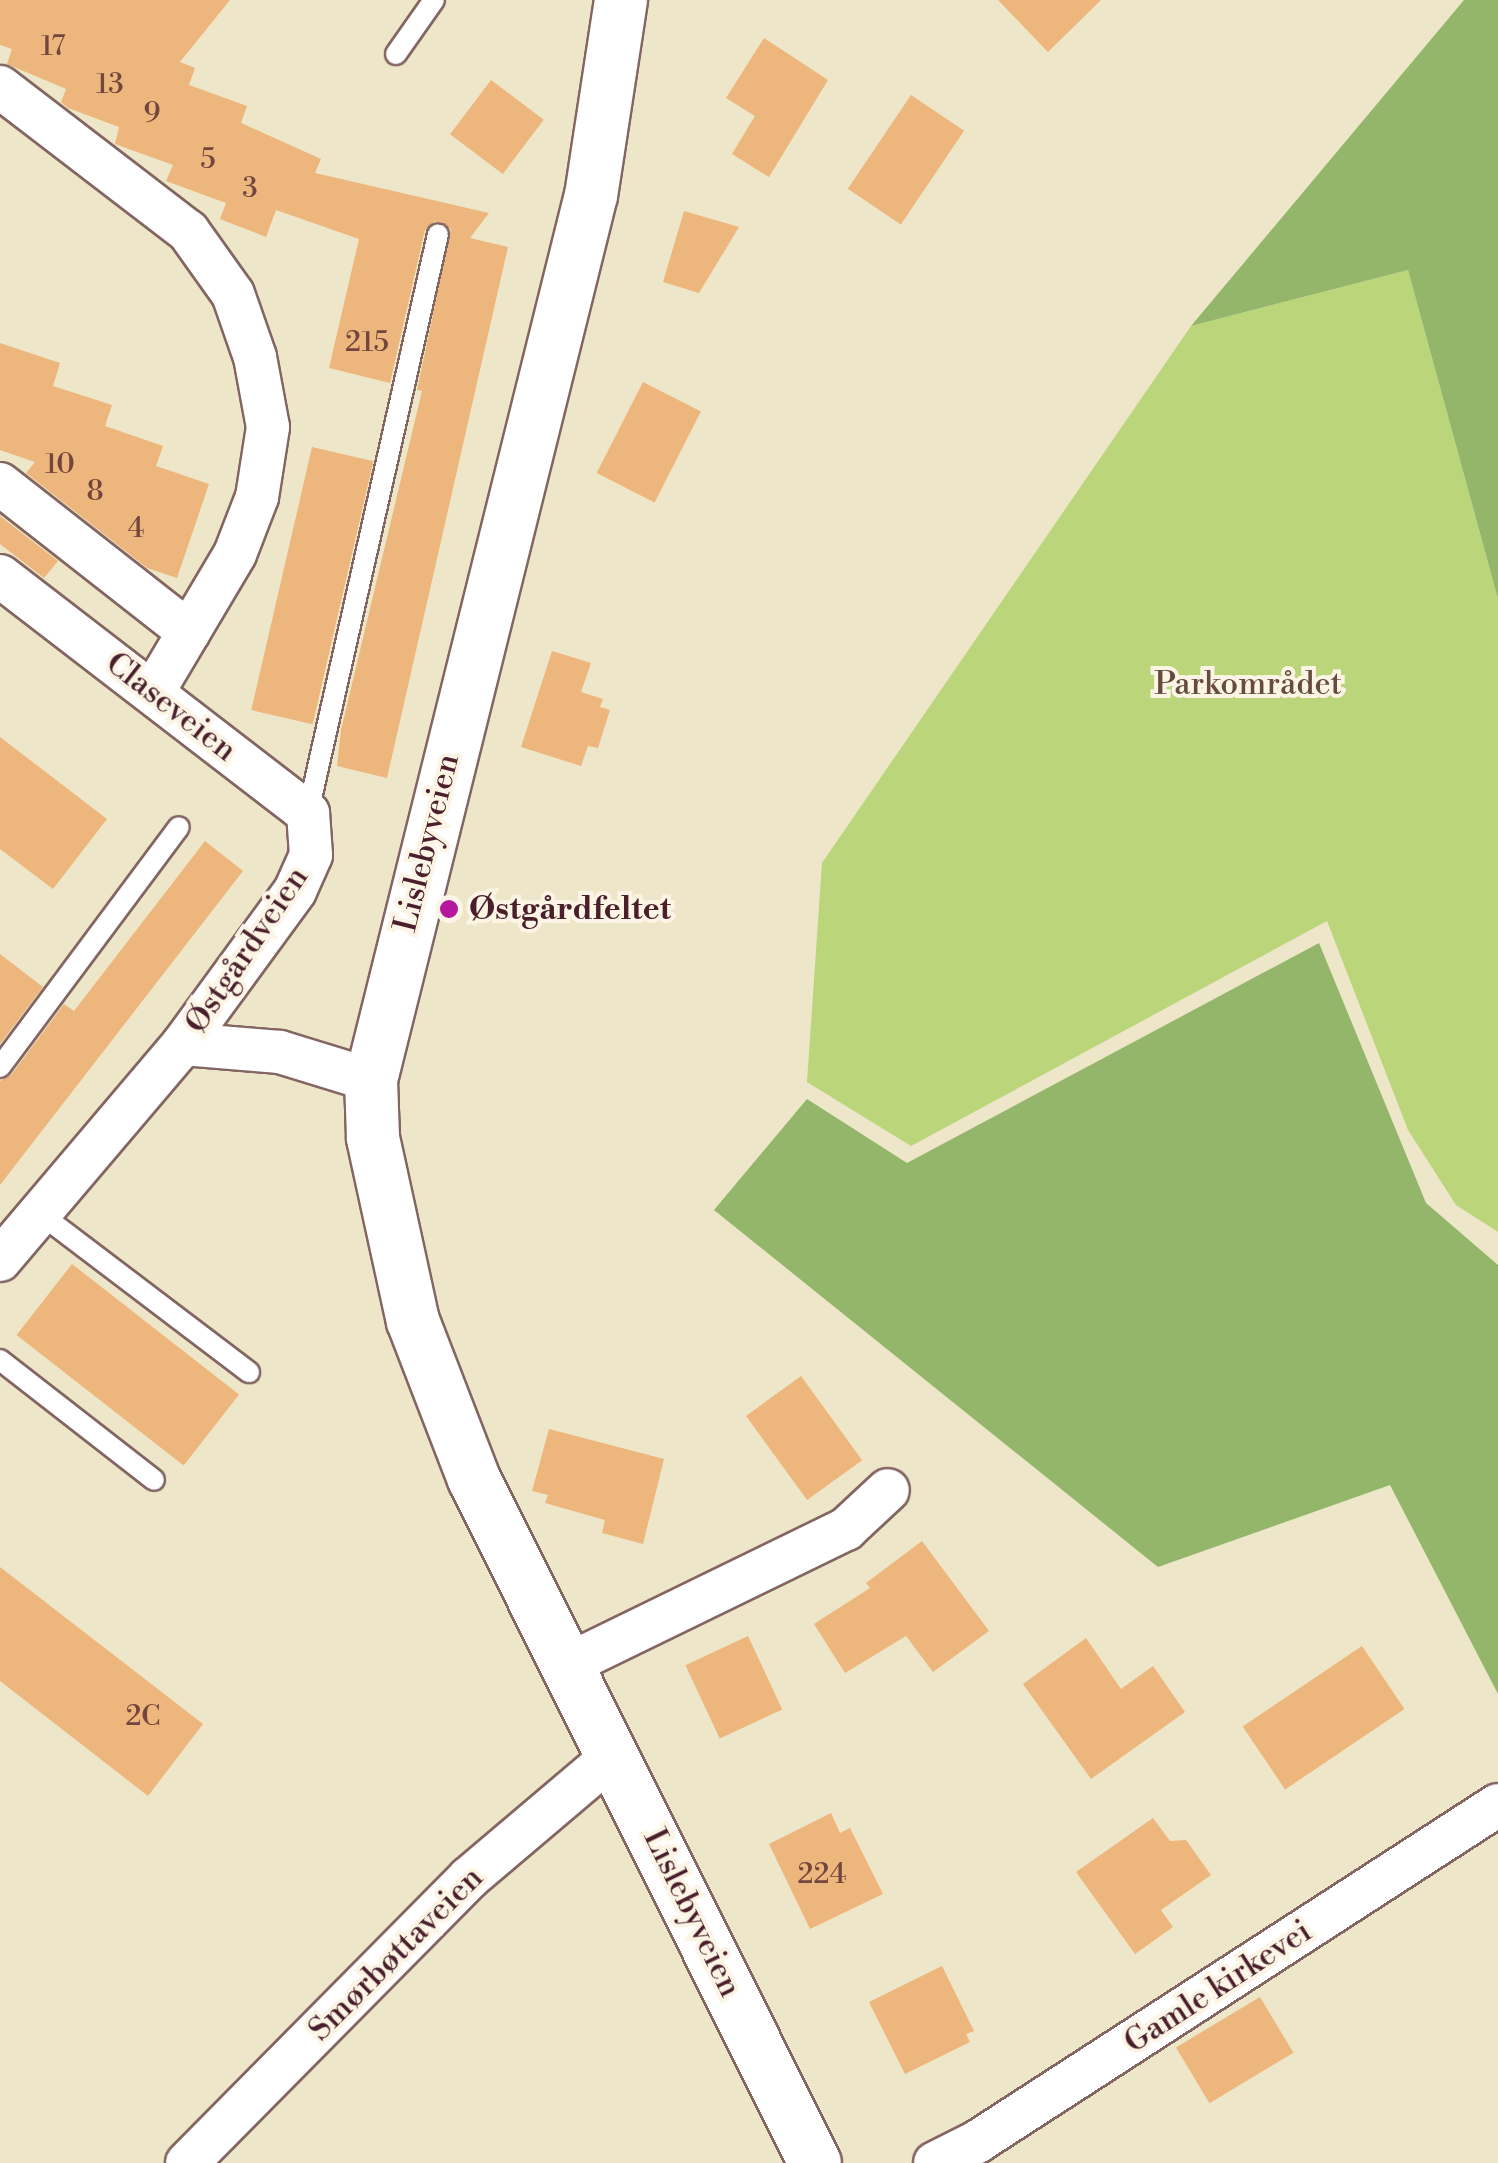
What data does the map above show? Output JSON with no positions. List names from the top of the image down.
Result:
{
  "streets": {
    "street": [
      "Claseveien",
      "Lislebyveien",
      "Østgårdveien",
      "Smørbøttaveien",
      "Gamle kirkevei"
    ]
  },
  "crossings": [
    ["Claseveien", "Østgårdveien"],
    ["Lislebyveien", "Østgårdveien"],
    ["Lislebyveien", "Smørbøttaveien"]
  ],
  "parks": ["Parkområdet"],
  "places": ["Østgårdfeltet"],
  "house_numbers": [
    "17",
    "13",
    "9",
    "5",
    "3",
    "215",
    "10",
    "8",
    "4",
    "2C",
    "224"
  ]
}
